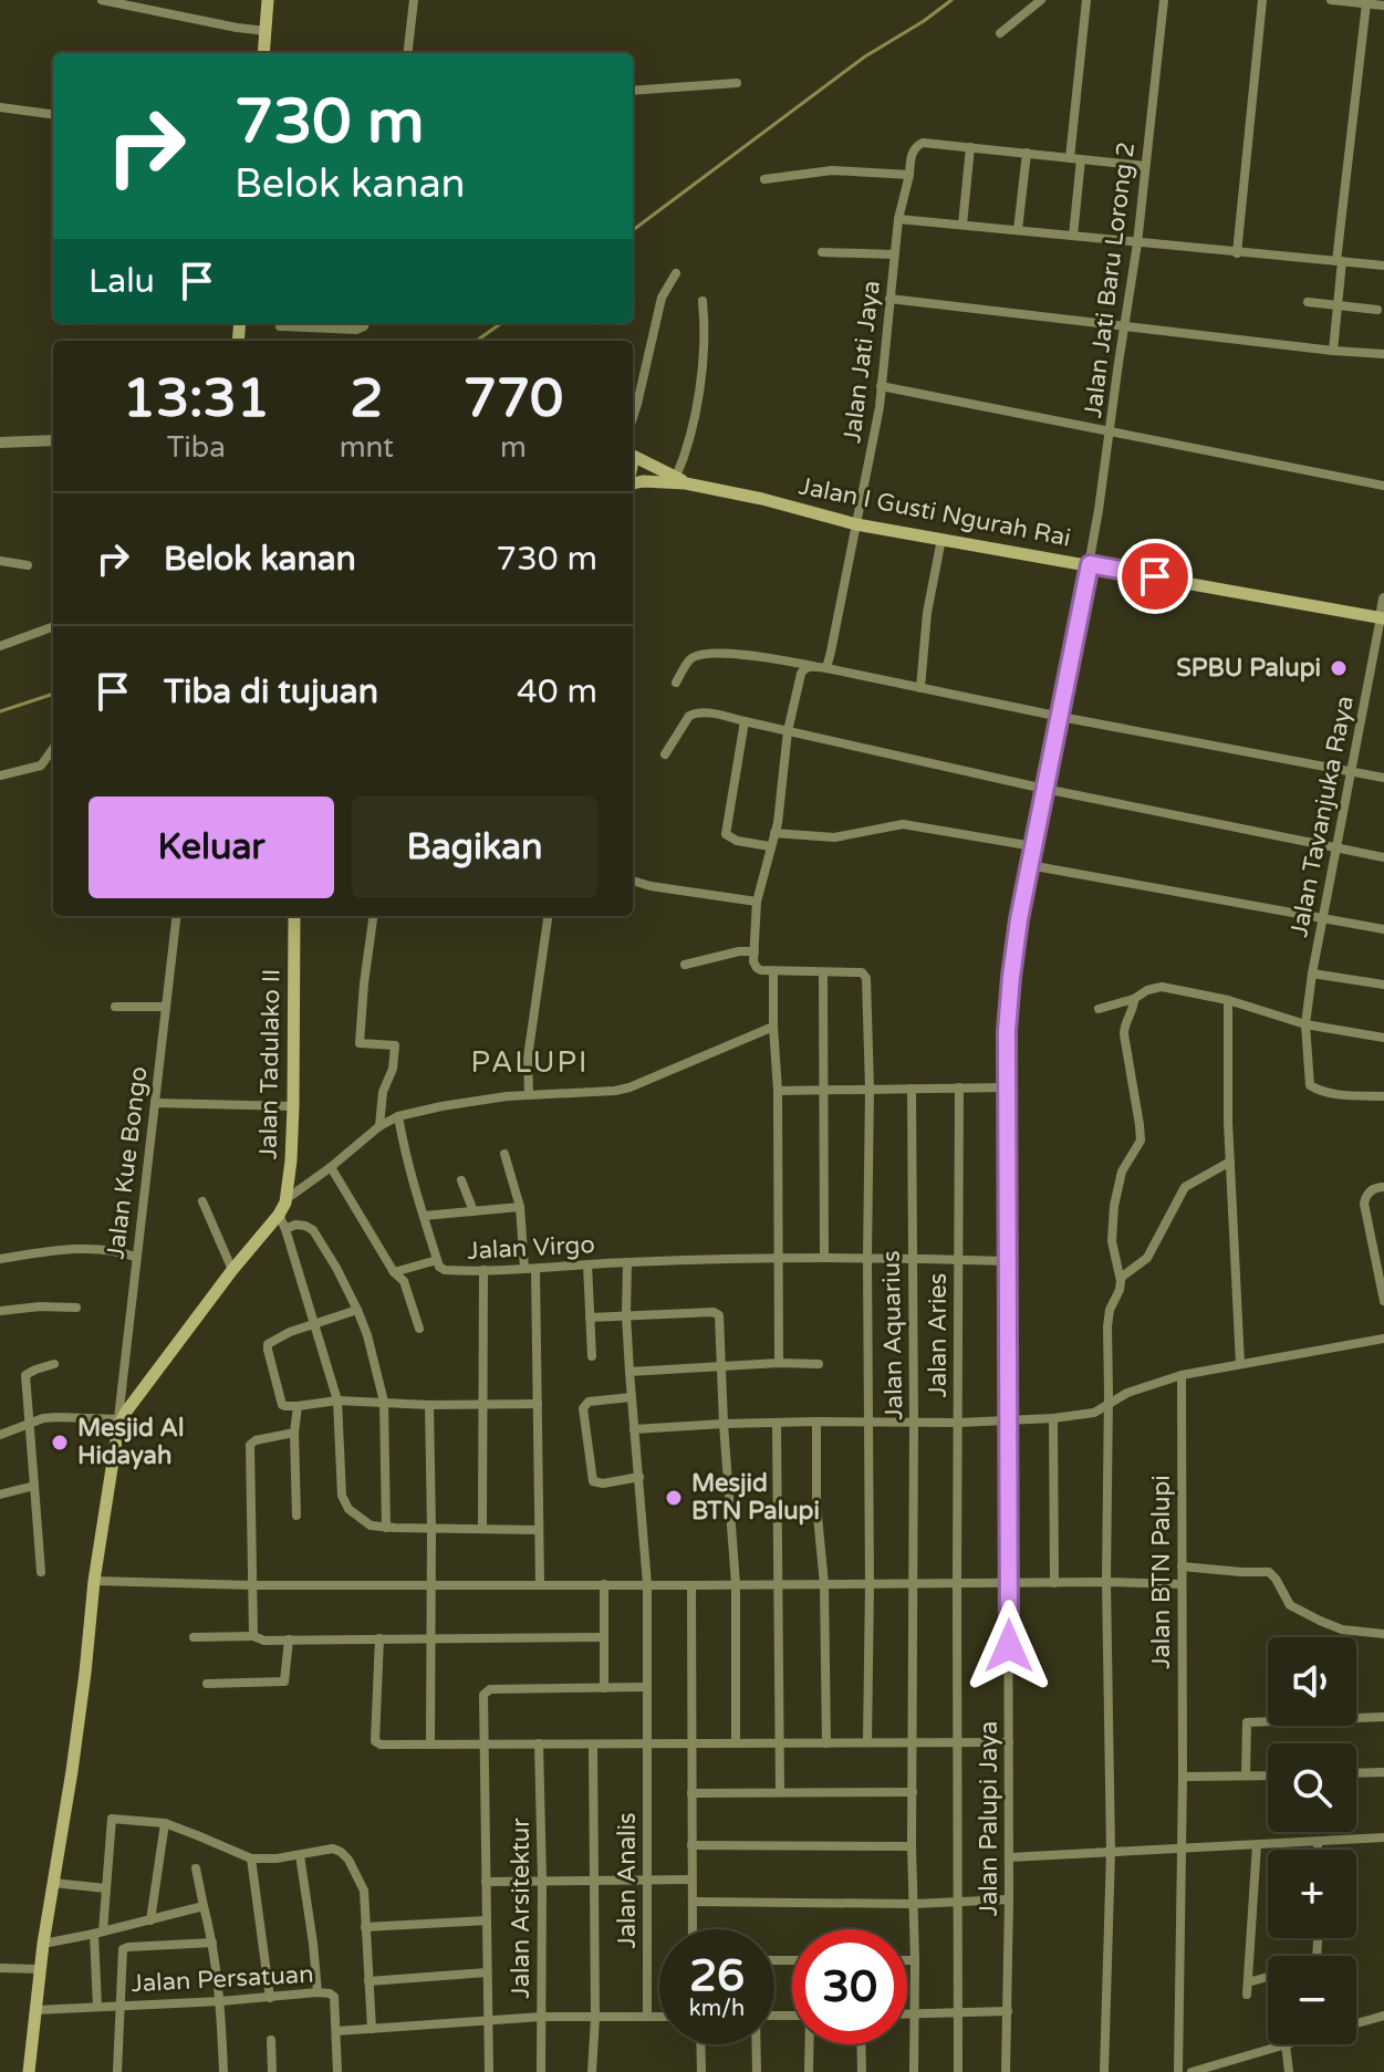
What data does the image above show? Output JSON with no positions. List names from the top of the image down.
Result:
{
  "streets": {
    "main road": ["Jalan I Gusti Ngurah Rai", "Jalan Tadulako II"],
    "street": [
      "Jalan Jati Baru Lorong 2",
      "Jalan Jati Jaya",
      "Jalan Tavanjuka Raya",
      "Jalan Kue Bongo",
      "Jalan Virgo",
      "Jalan Aquarius",
      "Jalan Aries",
      "Jalan BTN Palupi",
      "Jalan Palupi Jaya",
      "Jalan Analis",
      "Jalan Arsitektur",
      "Jalan Persatuan"
    ]
  },
  "crossings": [
    ["Jalan Jati Baru Lorong 2", "Jalan Jati Jaya"],
    ["Jalan Jati Baru Lorong 2", "Jalan I Gusti Ngurah Rai"],
    ["Jalan Jati Baru Lorong 2", "Jalan Palupi Jaya"],
    ["Jalan Jati Jaya", "Jalan I Gusti Ngurah Rai"],
    ["Jalan I Gusti Ngurah Rai", "Jalan Tavanjuka Raya"],
    ["Jalan I Gusti Ngurah Rai", "Jalan Palupi Jaya"],
    ["Jalan Tadulako II", "Jalan Kue Bongo"],
    ["Jalan Virgo", "Jalan Aquarius"],
    ["Jalan Virgo", "Jalan Aries"],
    ["Jalan Virgo", "Jalan Palupi Jaya"]
  ],
  "districts": ["PALUPI"],
  "places": ["SPBU Palupi", "Mesjid Al Hidayah", "Mesjid BTN Palupi"],
  "page": {
    "turn": ["730 m", "Belok kanan"],
    "then": "Lalu",
    "eta": [
      "13:31",
      "Tiba",
      "2",
      "mnt",
      "770",
      "m"
    ],
    "list": [
      {
        "name": "Belok kanan",
        "value": "730 m"
      },
      {
        "name": "Tiba di tujuan",
        "value": "40 m"
      }
    ],
    "buttons": ["Keluar", "Bagikan"],
    "map_buttons": ["+", "−"],
    "speed": "26 km/h",
    "limit": "30"
  }
}
